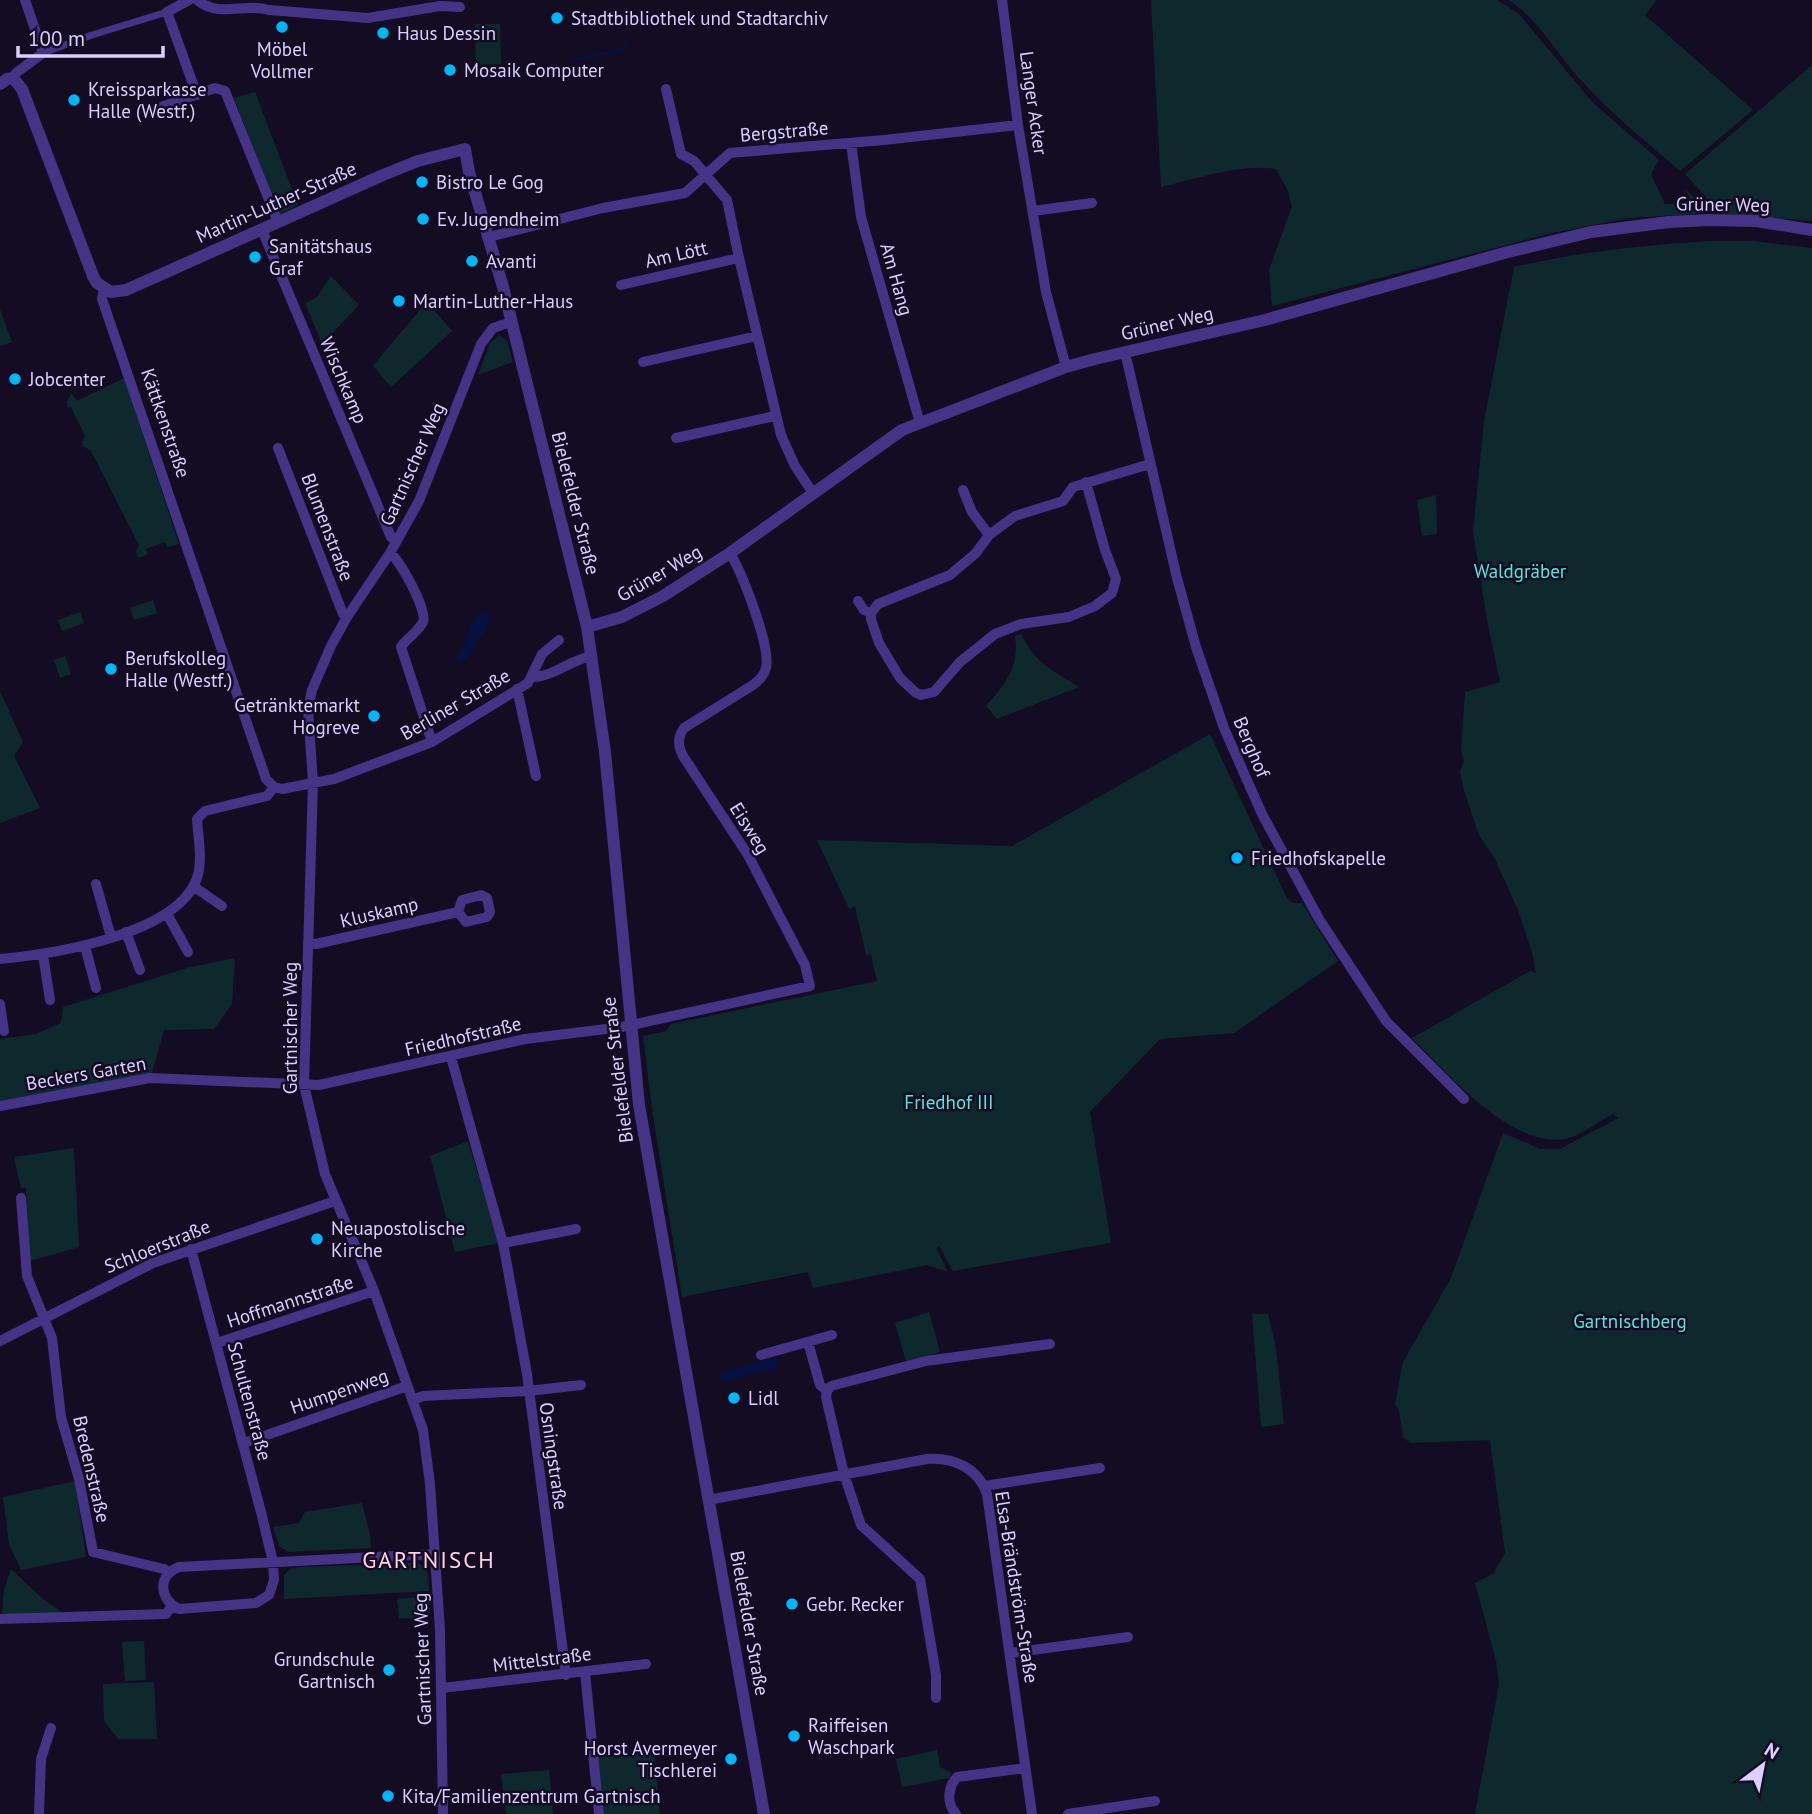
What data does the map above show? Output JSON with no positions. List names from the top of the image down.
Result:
{
  "streets": {
    "street": [
      "Langer Acker",
      "Bergstraße",
      "Martin-Luther-Straße",
      "Grüner Weg",
      "Am Lött",
      "Am Hang",
      "Wischkamp",
      "Kättkenstraße",
      "Gartnischer Weg",
      "Bielefelder Straße",
      "Blumenstraße",
      "Berliner Straße",
      "Berghof",
      "Eisweg",
      "Kluskamp",
      "Friedhofstraße",
      "Beckers Garten",
      "Schloerstraße",
      "Hoffmannstraße",
      "Humpenweg",
      "Schultenstraße",
      "Osningstraße",
      "Bredenstraße",
      "Elsa-Brändström-Straße",
      "Mittelstraße"
    ]
  },
  "crossings": [
    ["Langer Acker", "Bergstraße"],
    ["Langer Acker", "Grüner Weg"],
    ["Bergstraße", "Am Lött"],
    ["Bergstraße", "Am Hang"],
    ["Bergstraße", "Bielefelder Straße"],
    ["Martin-Luther-Straße", "Wischkamp"],
    ["Martin-Luther-Straße", "Kättkenstraße"],
    ["Martin-Luther-Straße", "Bielefelder Straße"],
    ["Grüner Weg", "Am Lött"],
    ["Grüner Weg", "Am Hang"],
    ["Grüner Weg", "Bielefelder Straße"],
    ["Grüner Weg", "Berghof"],
    ["Grüner Weg", "Eisweg"],
    ["Wischkamp", "Gartnischer Weg"],
    ["Kättkenstraße", "Berliner Straße"],
    ["Gartnischer Weg", "Bielefelder Straße"],
    ["Gartnischer Weg", "Blumenstraße"],
    ["Gartnischer Weg", "Berliner Straße"],
    ["Gartnischer Weg", "Kluskamp"],
    ["Gartnischer Weg", "Friedhofstraße"],
    ["Gartnischer Weg", "Beckers Garten"],
    ["Gartnischer Weg", "Schloerstraße"],
    ["Gartnischer Weg", "Hoffmannstraße"],
    ["Gartnischer Weg", "Humpenweg"],
    ["Gartnischer Weg", "Mittelstraße"],
    ["Bielefelder Straße", "Berliner Straße"],
    ["Bielefelder Straße", "Eisweg"],
    ["Bielefelder Straße", "Friedhofstraße"],
    ["Bielefelder Straße", "Elsa-Brändström-Straße"],
    ["Eisweg", "Friedhofstraße"],
    ["Friedhofstraße", "Beckers Garten"],
    ["Friedhofstraße", "Osningstraße"],
    ["Schloerstraße", "Schultenstraße"],
    ["Schloerstraße", "Bredenstraße"],
    ["Hoffmannstraße", "Schultenstraße"],
    ["Humpenweg", "Schultenstraße"],
    ["Humpenweg", "Osningstraße"],
    ["Osningstraße", "Mittelstraße"]
  ],
  "districts": ["GARTNISCH"],
  "parks": ["Waldgräber", "Friedhof III", "Gartnischberg"],
  "places": [
    "Stadtbibliothek und Stadtarchiv",
    "Möbel Vollmer",
    "Haus Dessin",
    "Mosaik Computer",
    "Kreissparkasse Halle (Westf.)",
    "Bistro Le Gog",
    "Ev. Jugendheim",
    "Sanitätshaus Graf",
    "Avanti",
    "Martin-Luther-Haus",
    "Jobcenter",
    "Berufskolleg Halle (Westf.)",
    "Getränktemarkt Hogreve",
    "Friedhofskapelle",
    "Neuapostolische Kirche",
    "Lidl",
    "Gebr. Recker",
    "Grundschule Gartnisch",
    "Raiffeisen Waschpark",
    "Horst Avermeyer Tischlerei",
    "Kita/Familienzentrum Gartnisch"
  ],
  "scale_bar": "100 m",
  "north": "top right"
}
